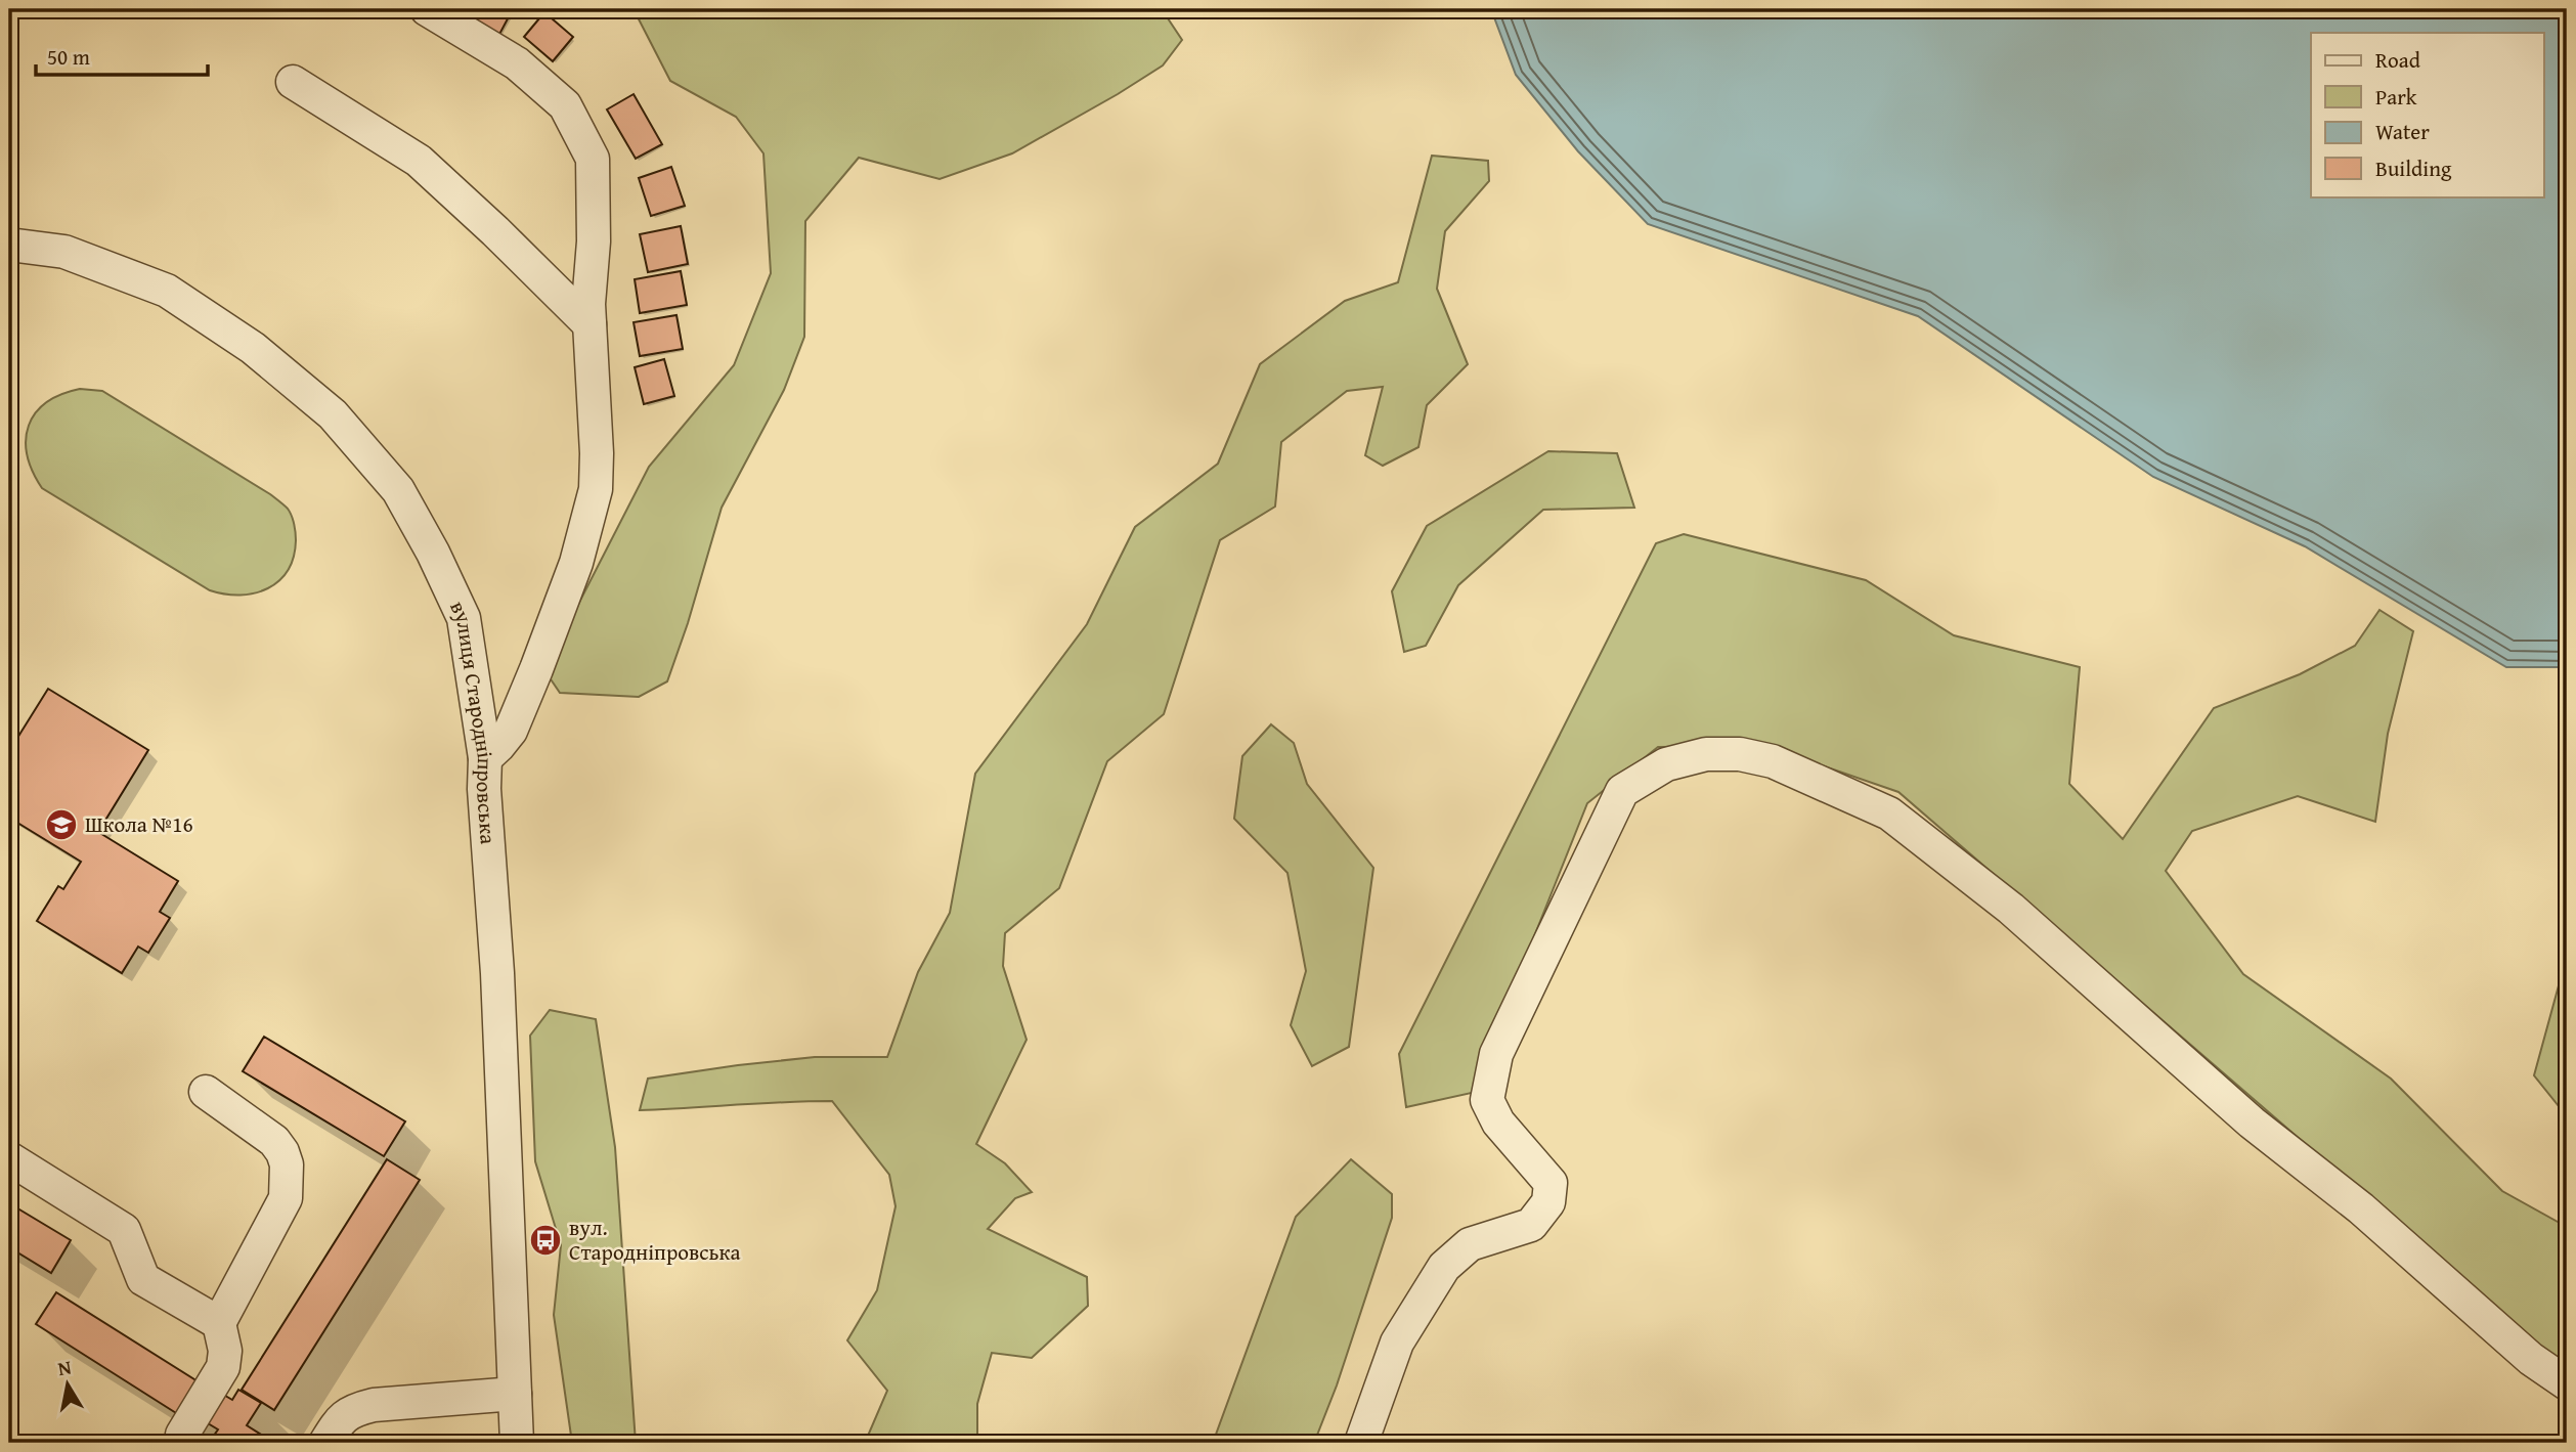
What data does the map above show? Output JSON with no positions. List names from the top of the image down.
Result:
{
  "streets": {
    "street": ["вулиця Стародніпровська"]
  },
  "places": {
    "school or university": ["Школа №16"],
    "bus stop": ["вул. Стародніпровська"]
  },
  "legend": [
    "Road",
    "Park",
    "Water",
    "Building"
  ],
  "scale_bar": "50 m",
  "north": "top"
}
